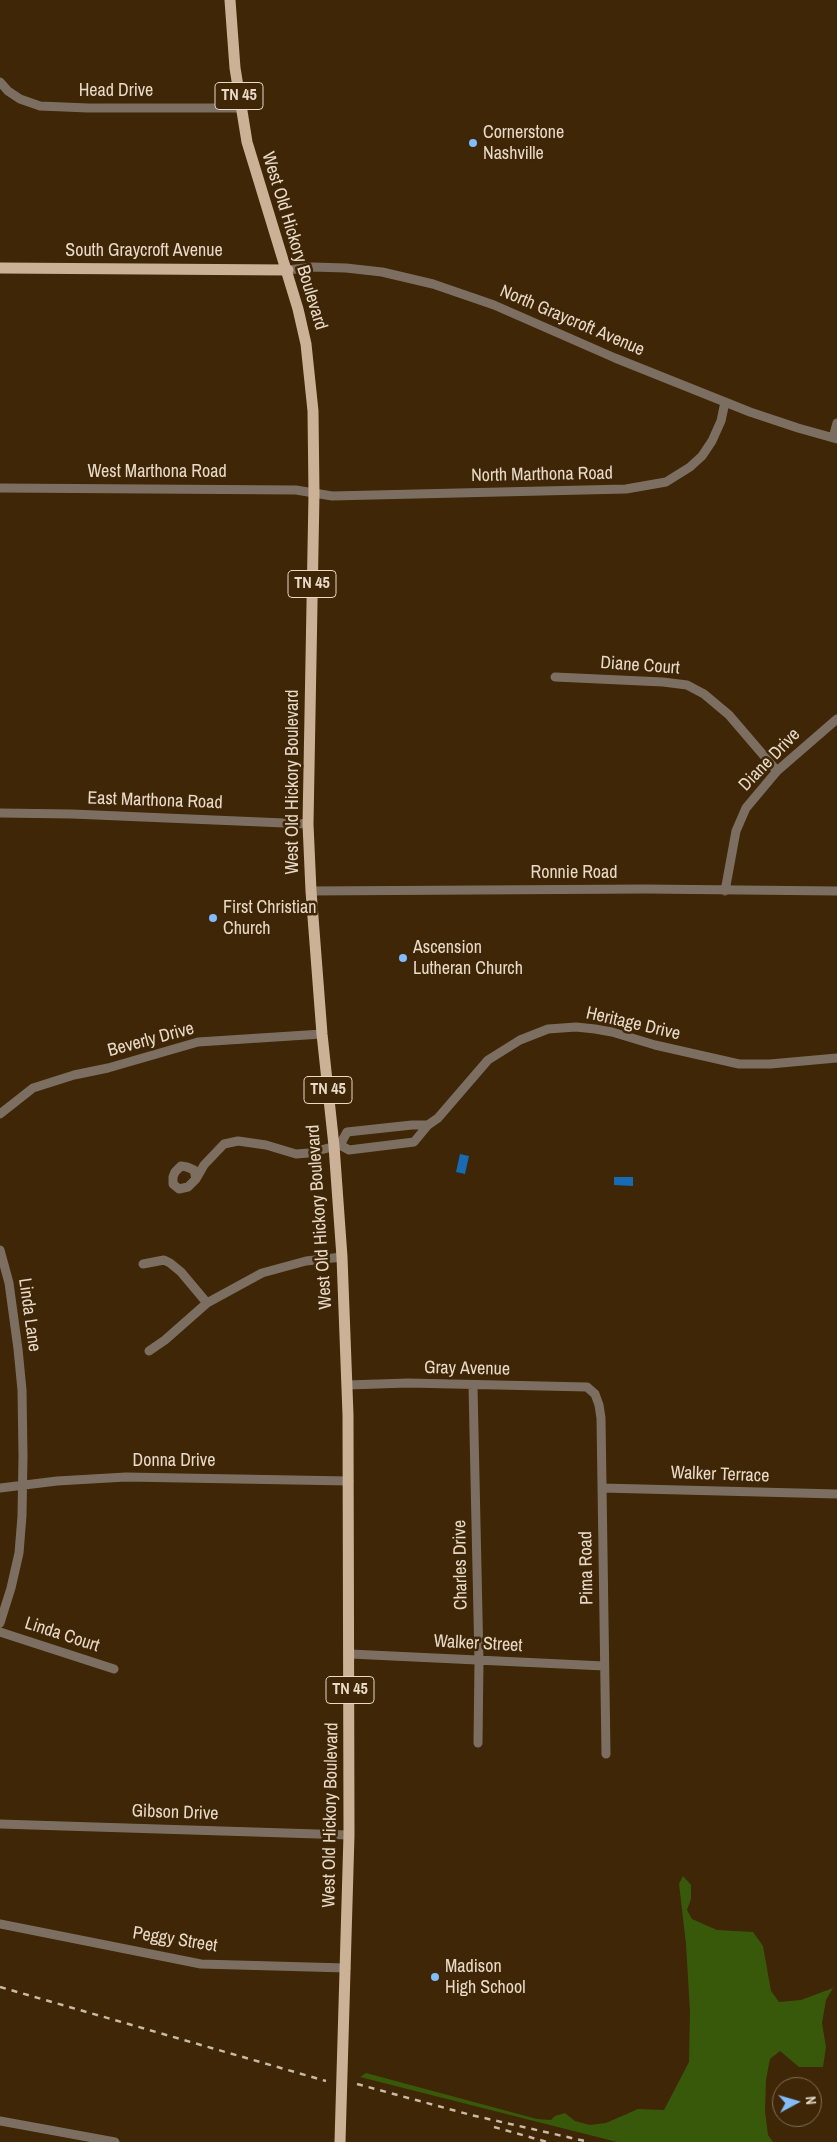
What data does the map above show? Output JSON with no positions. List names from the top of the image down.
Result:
{
  "streets": {
    "main road": ["TN 45", "West Old Hickory Boulevard", "South Graycroft Avenue"],
    "street": [
      "Head Drive",
      "North Graycroft Avenue",
      "West Marthona Road",
      "North Marthona Road",
      "Diane Court",
      "Diane Drive",
      "East Marthona Road",
      "Ronnie Road",
      "Heritage Drive",
      "Beverly Drive",
      "Linda Lane",
      "Gray Avenue",
      "Donna Drive",
      "Walker Terrace",
      "Charles Drive",
      "Pima Road",
      "Linda Court",
      "Walker Street",
      "Gibson Drive",
      "Peggy Street"
    ]
  },
  "crossings": [
    ["Head Drive", "West Old Hickory Boulevard"],
    ["West Old Hickory Boulevard", "South Graycroft Avenue"],
    ["West Old Hickory Boulevard", "North Graycroft Avenue"],
    ["West Old Hickory Boulevard", "West Marthona Road"],
    ["West Old Hickory Boulevard", "North Marthona Road"],
    ["West Old Hickory Boulevard", "East Marthona Road"],
    ["West Old Hickory Boulevard", "Ronnie Road"],
    ["West Old Hickory Boulevard", "Heritage Drive"],
    ["West Old Hickory Boulevard", "Beverly Drive"],
    ["West Old Hickory Boulevard", "Gray Avenue"],
    ["West Old Hickory Boulevard", "Donna Drive"],
    ["West Old Hickory Boulevard", "Walker Street"],
    ["West Old Hickory Boulevard", "Gibson Drive"],
    ["West Old Hickory Boulevard", "Peggy Street"],
    ["South Graycroft Avenue", "North Graycroft Avenue"],
    ["North Graycroft Avenue", "North Marthona Road"],
    ["West Marthona Road", "North Marthona Road"],
    ["Diane Court", "Diane Drive"],
    ["Diane Drive", "Ronnie Road"],
    ["Linda Lane", "Donna Drive"],
    ["Gray Avenue", "Charles Drive"],
    ["Gray Avenue", "Pima Road"],
    ["Walker Terrace", "Pima Road"],
    ["Charles Drive", "Walker Street"],
    ["Pima Road", "Walker Street"]
  ],
  "places": [
    "Cornerstone Nashville",
    "First Christian Church",
    "Ascension Lutheran Church",
    "Madison High School"
  ],
  "north": "right"
}
